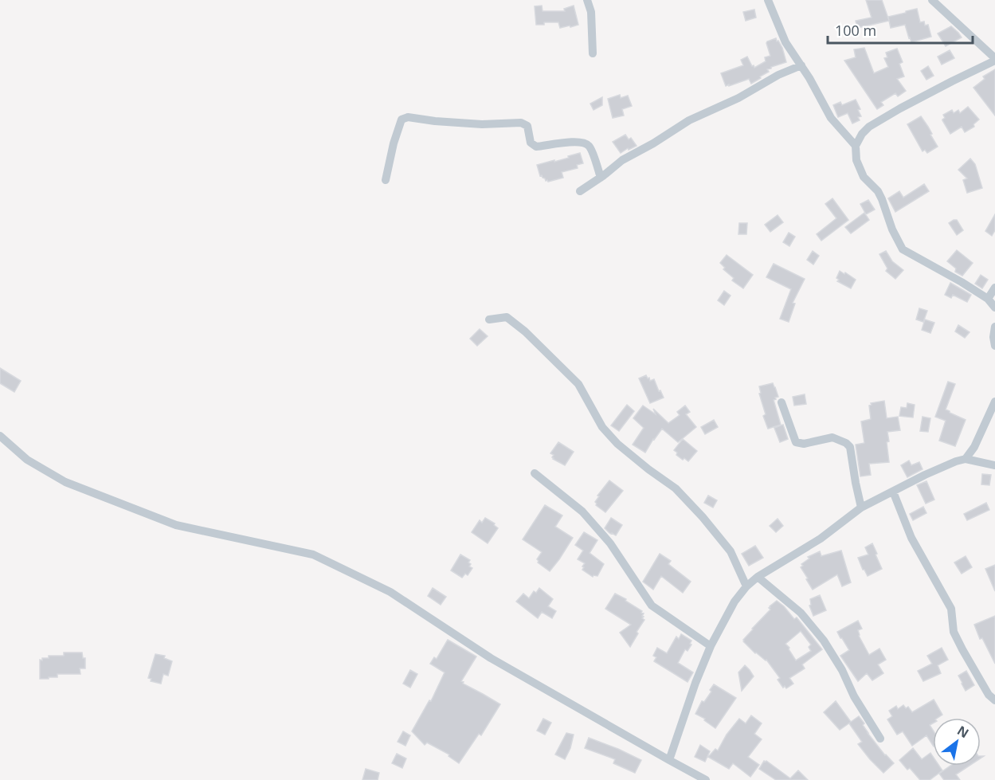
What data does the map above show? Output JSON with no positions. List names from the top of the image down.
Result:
{
  "scale_bar": "100 m",
  "north": "top right"
}
